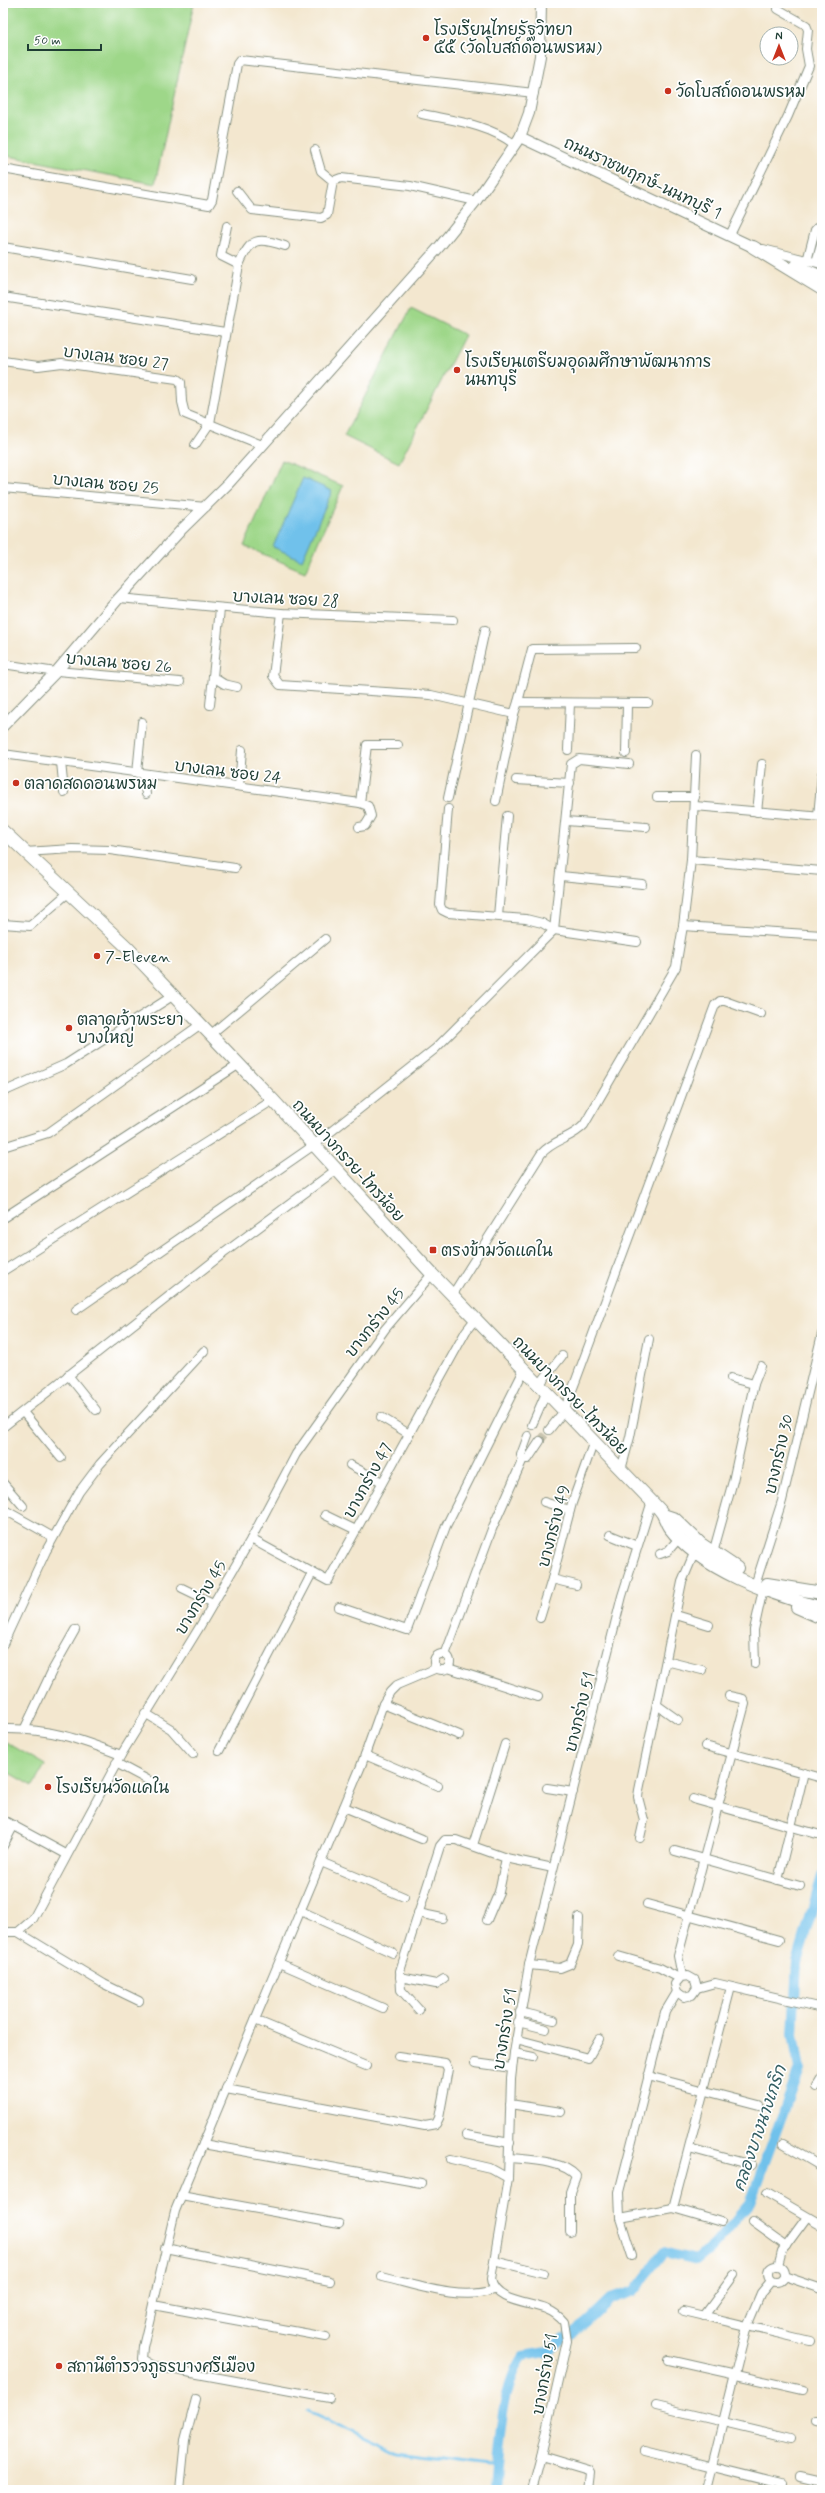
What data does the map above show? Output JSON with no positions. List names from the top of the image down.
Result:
{
  "streets": {
    "main road": ["ถนนราชพฤกษ์-นนทบุรี 1", "ถนนบางกรวย-ไทรน้อย"],
    "street": [
      "บางเลน ซอย 27",
      "บางเลน ซอย 25",
      "บางเลน ซอย 28",
      "บางเลน ซอย 26",
      "บางเลน ซอย 24",
      "บางกร่าง 45",
      "บางกร่าง 30",
      "บางกร่าง 47",
      "บางกร่าง 49",
      "บางกร่าง 51"
    ]
  },
  "crossings": [
    ["ถนนบางกรวย-ไทรน้อย", "บางกร่าง 45"],
    ["ถนนบางกรวย-ไทรน้อย", "บางกร่าง 30"],
    ["ถนนบางกรวย-ไทรน้อย", "บางกร่าง 47"],
    ["ถนนบางกรวย-ไทรน้อย", "บางกร่าง 49"],
    ["ถนนบางกรวย-ไทรน้อย", "บางกร่าง 51"],
    ["บางกร่าง 45", "บางกร่าง 47"]
  ],
  "water": ["คลองบางนางเกริก"],
  "places": {
    "other": [
      "โรงเรียนไทยรัฐวิทยา ๕๕ (วัดโบสถ์ดอนพรหม)",
      "วัดโบสถ์ดอนพรหม",
      "โรงเรียนเตรียมอุดมศึกษาพัฒนาการ นนทบุรี",
      "ตลาดสดดอนพรหม",
      "7-Eleven",
      "ตลาดเจ้าพระยา บางใหญ่",
      "โรงเรียนวัดแคใน",
      "สถานีตำรวจภูธรบางศรีเมือง"
    ],
    "transit": ["ตรงข้ามวัดแคใน"]
  },
  "scale_bar": "50 m",
  "north": "top"
}
